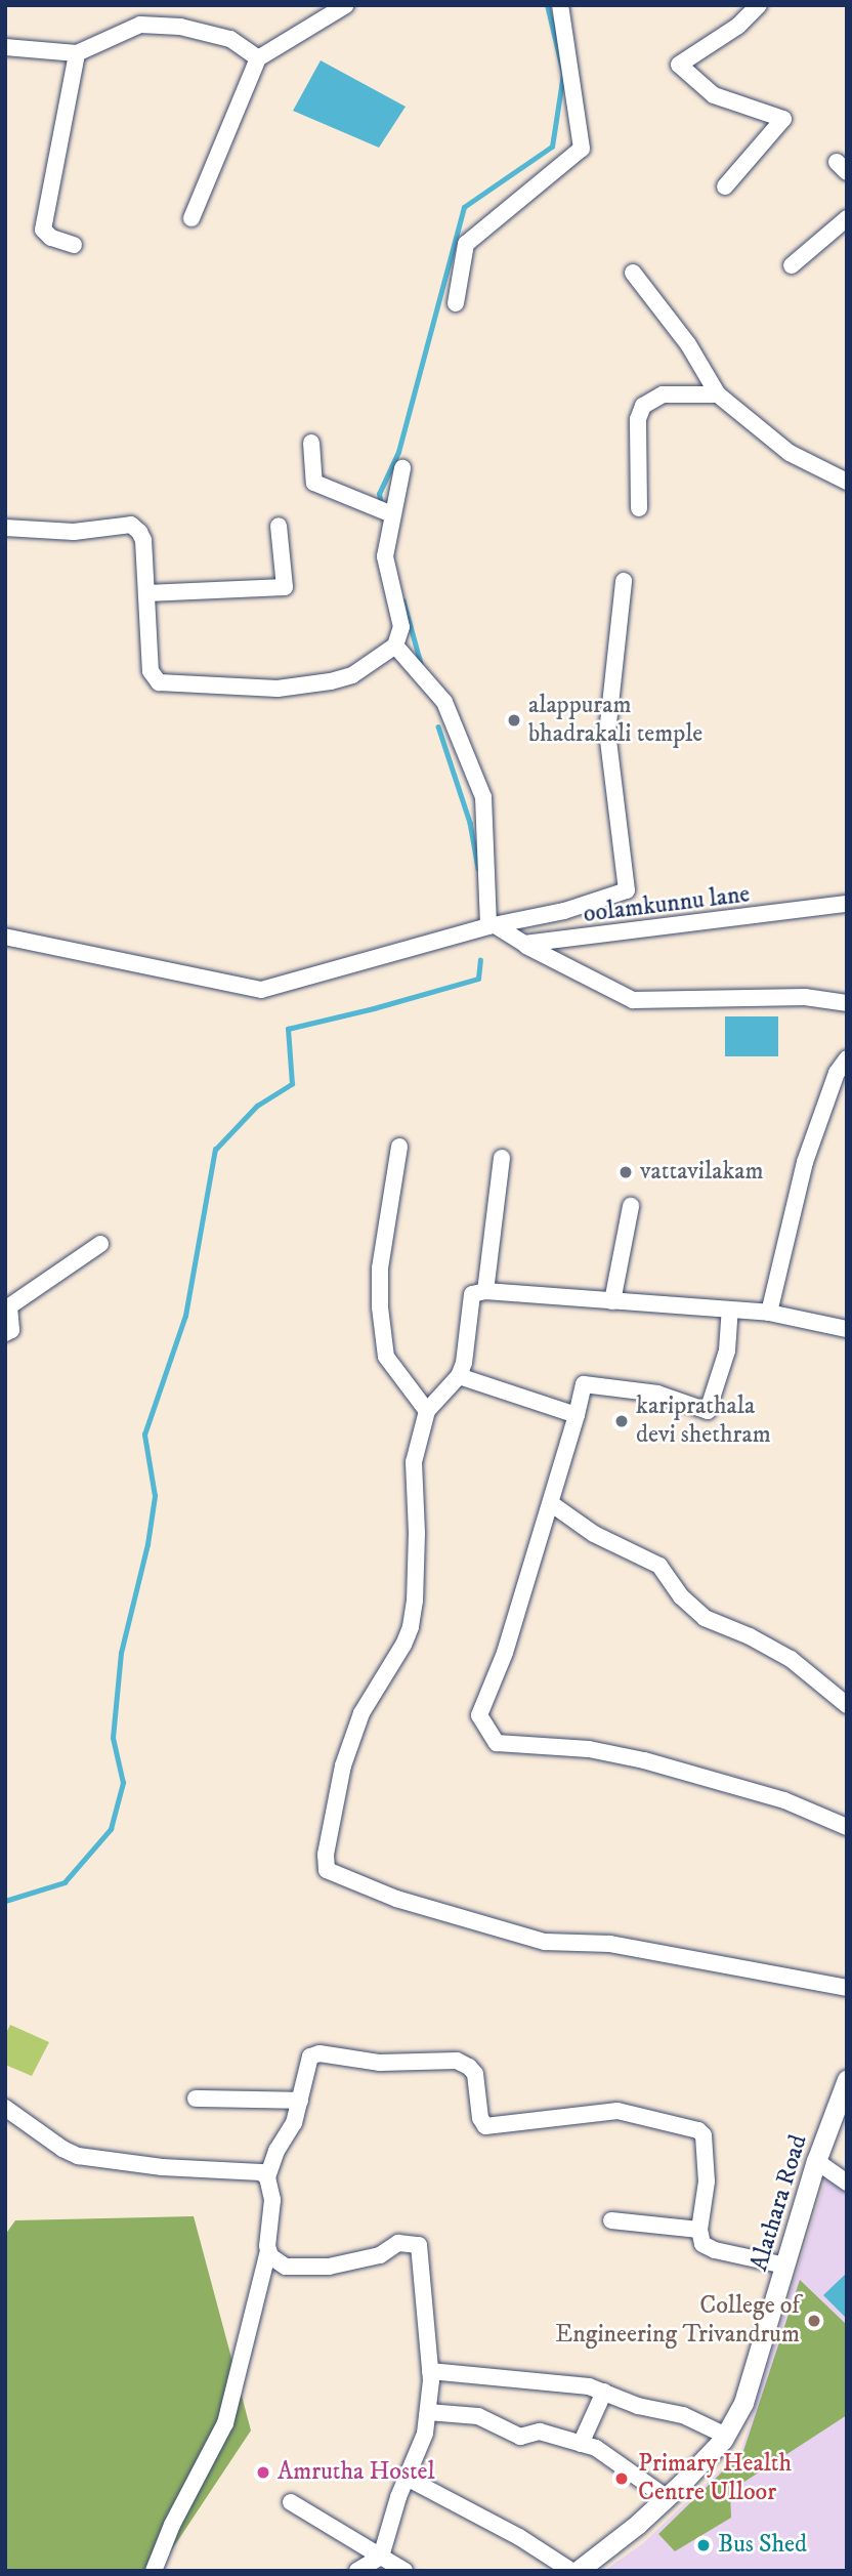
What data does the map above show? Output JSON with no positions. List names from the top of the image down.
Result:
{
  "streets": {
    "street": ["oolamkunnu lane", "Alathara Road"]
  },
  "places": [
    "alappuram bhadrakali temple",
    "vattavilakam",
    "kariprathala devi shethram",
    "College of Engineering Trivandrum",
    "Amrutha Hostel",
    "Primary Health Centre Ulloor",
    "Bus Shed"
  ]
}
